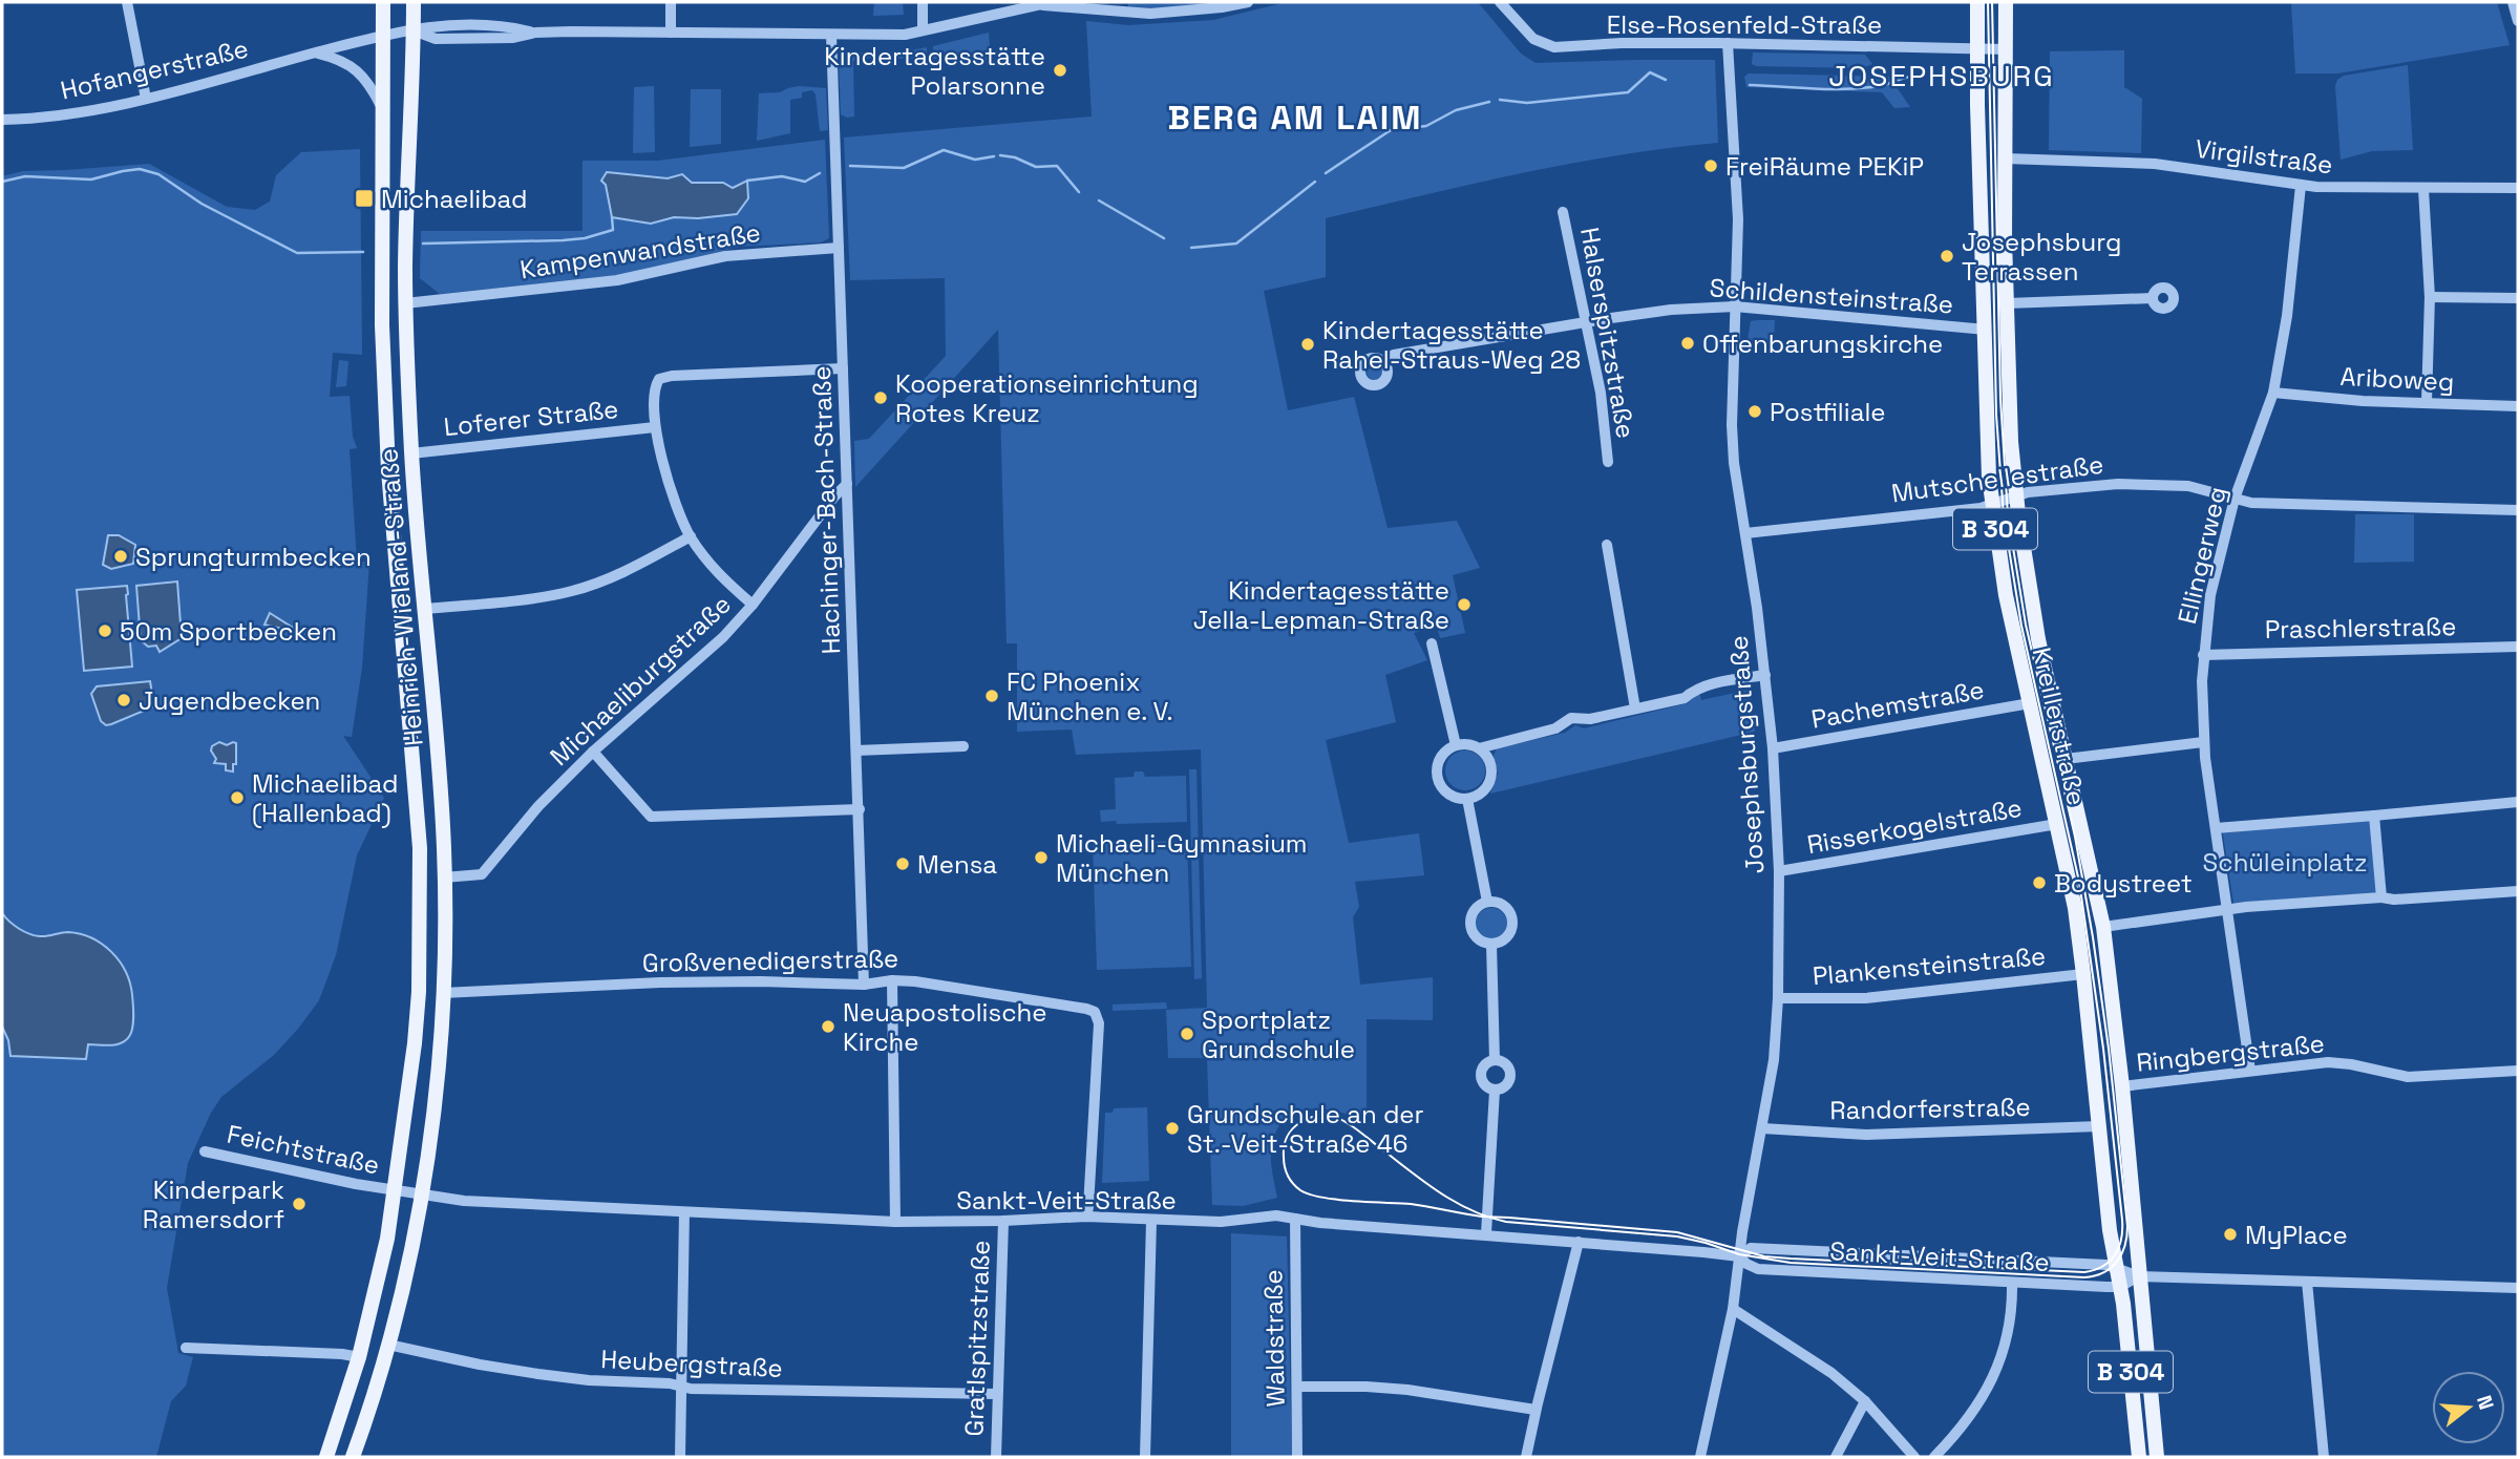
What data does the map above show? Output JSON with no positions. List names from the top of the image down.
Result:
{
  "streets": {
    "main road": ["B 304", "Heinrich-Wieland-Straße", "Kreillerstraße"],
    "street": [
      "Else-Rosenfeld-Straße",
      "Hofangerstraße",
      "Virgilstraße",
      "Kampenwandstraße",
      "Schildensteinstraße",
      "Halserspitzstraße",
      "Ariboweg",
      "Loferer Straße",
      "Mutschellestraße",
      "Hachinger-Bach-Straße",
      "Ellingerweg",
      "Praschlerstraße",
      "Michaeliburgstraße",
      "Pachemstraße",
      "Josephsburgstraße",
      "Risserkogelstraße",
      "Großvenedigerstraße",
      "Plankensteinstraße",
      "Ringbergstraße",
      "Randorferstraße",
      "Feichtstraße",
      "Sankt-Veit-Straße",
      "Gratlspitzstraße",
      "Waldstraße",
      "Heubergstraße"
    ]
  },
  "crossings": [
    ["Else-Rosenfeld-Straße", "Kreillerstraße"],
    ["Else-Rosenfeld-Straße", "Josephsburgstraße"],
    ["Hofangerstraße", "Heinrich-Wieland-Straße"],
    ["Virgilstraße", "Ellingerweg"],
    ["Virgilstraße", "Kreillerstraße"],
    ["Kampenwandstraße", "Hachinger-Bach-Straße"],
    ["Kampenwandstraße", "Heinrich-Wieland-Straße"],
    ["Schildensteinstraße", "Halserspitzstraße"],
    ["Schildensteinstraße", "Kreillerstraße"],
    ["Schildensteinstraße", "Josephsburgstraße"],
    ["Ariboweg", "Ellingerweg"],
    ["Loferer Straße", "Heinrich-Wieland-Straße"],
    ["Mutschellestraße", "Ellingerweg"],
    ["Mutschellestraße", "Kreillerstraße"],
    ["Mutschellestraße", "Josephsburgstraße"],
    ["Hachinger-Bach-Straße", "Michaeliburgstraße"],
    ["Hachinger-Bach-Straße", "Großvenedigerstraße"],
    ["Ellingerweg", "Praschlerstraße"],
    ["Ellingerweg", "Ringbergstraße"],
    ["Heinrich-Wieland-Straße", "Michaeliburgstraße"],
    ["Heinrich-Wieland-Straße", "Großvenedigerstraße"],
    ["Heinrich-Wieland-Straße", "Feichtstraße"],
    ["Heinrich-Wieland-Straße", "Sankt-Veit-Straße"],
    ["Heinrich-Wieland-Straße", "Heubergstraße"],
    ["Pachemstraße", "Kreillerstraße"],
    ["Pachemstraße", "Josephsburgstraße"],
    ["Kreillerstraße", "Risserkogelstraße"],
    ["Kreillerstraße", "Plankensteinstraße"],
    ["Kreillerstraße", "Ringbergstraße"],
    ["Kreillerstraße", "Randorferstraße"],
    ["Kreillerstraße", "Sankt-Veit-Straße"],
    ["Josephsburgstraße", "Risserkogelstraße"],
    ["Josephsburgstraße", "Plankensteinstraße"],
    ["Josephsburgstraße", "Randorferstraße"],
    ["Josephsburgstraße", "Sankt-Veit-Straße"],
    ["Großvenedigerstraße", "Sankt-Veit-Straße"],
    ["Feichtstraße", "Sankt-Veit-Straße"],
    ["Sankt-Veit-Straße", "Gratlspitzstraße"],
    ["Sankt-Veit-Straße", "Waldstraße"],
    ["Gratlspitzstraße", "Heubergstraße"]
  ],
  "districts": ["JOSEPHSBURG", "BERG AM LAIM"],
  "parks": ["Schüleinplatz"],
  "places": {
    "other": [
      "Kindertagesstätte Polarsonne",
      "FreiRäume PEKiP",
      "Josephsburg Terrassen",
      "Offenbarungskirche",
      "Kindertagesstätte Rahel-Straus-Weg 28",
      "Kooperationseinrichtung Rotes Kreuz",
      "Postfiliale",
      "Sprungturmbecken",
      "Kindertagesstätte Jella-Lepman-Straße",
      "50m Sportbecken",
      "FC Phoenix München e. V.",
      "Jugendbecken",
      "Michaelibad (Hallenbad)",
      "Michaeli-Gymnasium München",
      "Mensa",
      "Bodystreet",
      "Neuapostolische Kirche",
      "Sportplatz Grundschule",
      "Grundschule an der St.-Veit-Straße 46",
      "Kinderpark Ramersdorf",
      "MyPlace"
    ],
    "transit": ["Michaelibad"]
  },
  "north": "right"
}
